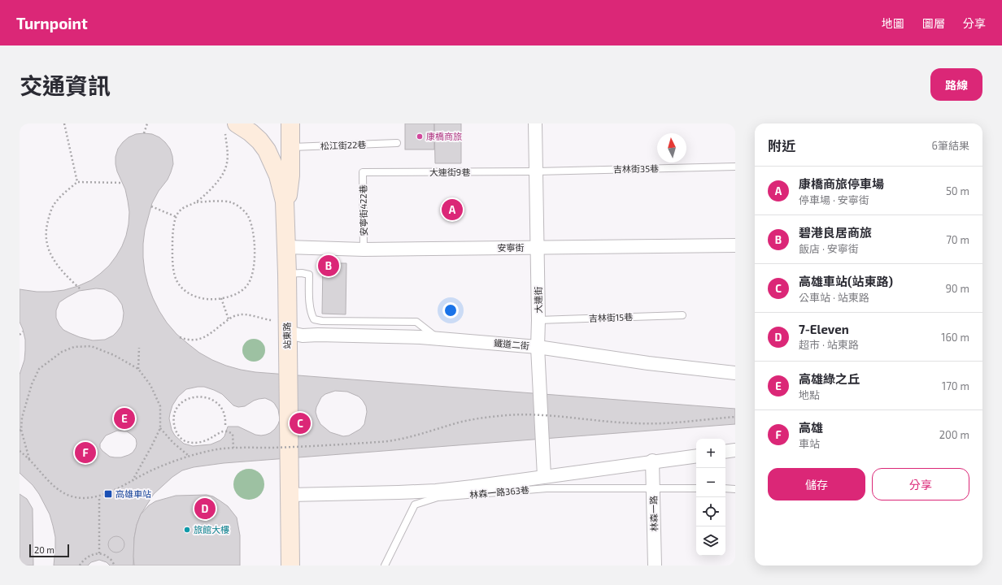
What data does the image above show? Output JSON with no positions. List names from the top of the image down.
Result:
{
  "streets": {
    "main road": ["站東路"],
    "street": [
      "安寧街",
      "大連街",
      "鐵道二街",
      "林森一路"
    ],
    "lane": [
      "松江街22巷",
      "吉林街35巷",
      "大連街9巷",
      "安寧街422巷",
      "吉林街15巷",
      "林森一路363巷"
    ]
  },
  "crossings": [
    ["吉林街35巷", "大連街9巷"],
    ["吉林街35巷", "大連街"],
    ["大連街9巷", "安寧街422巷"],
    ["大連街9巷", "大連街"],
    ["安寧街422巷", "安寧街"],
    ["安寧街", "大連街"],
    ["安寧街", "站東路"],
    ["大連街", "吉林街15巷"],
    ["大連街", "鐵道二街"],
    ["站東路", "鐵道二街"],
    ["林森一路363巷", "林森一路"]
  ],
  "places": {
    "other": ["康橋商旅", "旅館大樓"],
    "transit": ["高雄車站"]
  },
  "scale_bar": "20 m",
  "north": "top",
  "page": {
    "header": "Turnpoint",
    "nav": ["地圖", "圖層", "分享"],
    "title": "交通資訊",
    "buttons": [
      "路線",
      ["儲存", "分享"]
    ],
    "heading": ["附近", "6筆結果"],
    "list": [
      {
        "mark": "A",
        "name": "康橋商旅停車場",
        "note": "停車場 · 安寧街",
        "value": "50 m"
      },
      {
        "mark": "B",
        "name": "碧港良居商旅",
        "note": "飯店 · 安寧街",
        "value": "70 m"
      },
      {
        "mark": "C",
        "name": "高雄車站(站東路)",
        "note": "公車站 · 站東路",
        "value": "90 m"
      },
      {
        "mark": "D",
        "name": "7-Eleven",
        "note": "超市 · 站東路",
        "value": "160 m"
      },
      {
        "mark": "E",
        "name": "高雄綠之丘",
        "note": "地點",
        "value": "170 m"
      },
      {
        "mark": "F",
        "name": "高雄",
        "note": "車站",
        "value": "200 m"
      }
    ],
    "pins": [
      "A",
      "B",
      "E",
      "C",
      "F",
      "D"
    ],
    "map_buttons": ["+", "−"],
    "scale": "20 m"
  }
}
